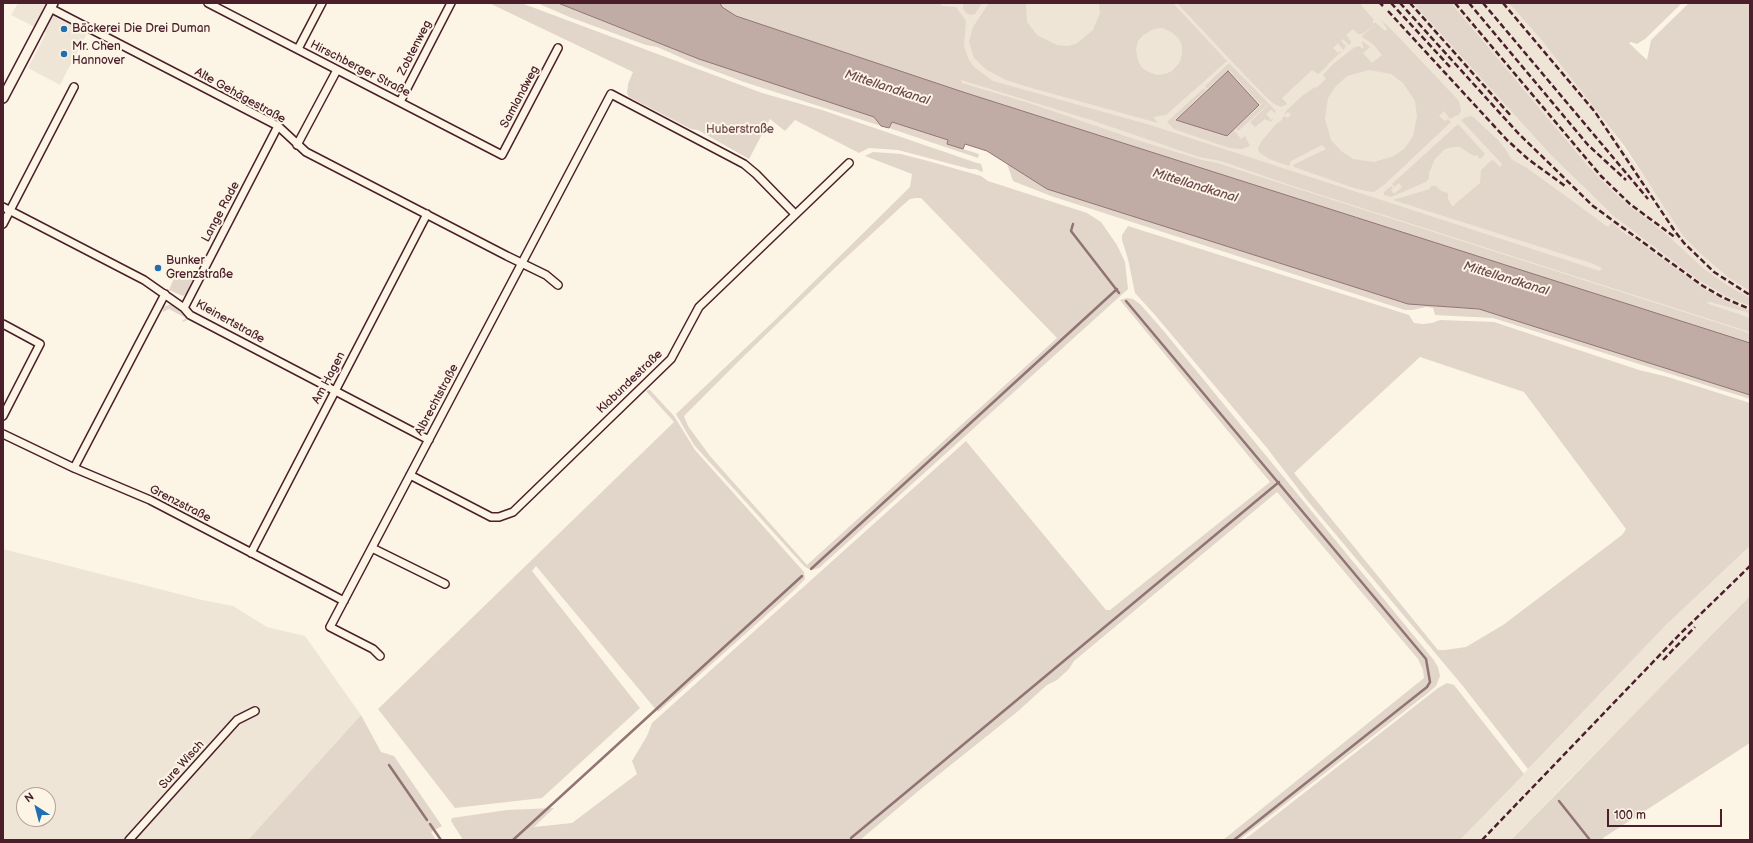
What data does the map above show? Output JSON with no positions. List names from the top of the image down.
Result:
{
  "streets": {
    "street": [
      "Zobtenweg",
      "Hirschberger Straße",
      "Alte Gehägestraße",
      "Samlandweg",
      "Lange Rade",
      "Kleinertstraße",
      "Am Hagen",
      "Klabundestraße",
      "Albrechtstraße",
      "Grenzstraße",
      "Sure Wisch"
    ]
  },
  "crossings": [
    ["Zobtenweg", "Hirschberger Straße"],
    ["Hirschberger Straße", "Samlandweg"],
    ["Alte Gehägestraße", "Lange Rade"],
    ["Alte Gehägestraße", "Am Hagen"],
    ["Alte Gehägestraße", "Albrechtstraße"],
    ["Lange Rade", "Kleinertstraße"],
    ["Kleinertstraße", "Am Hagen"],
    ["Kleinertstraße", "Albrechtstraße"],
    ["Am Hagen", "Grenzstraße"],
    ["Klabundestraße", "Albrechtstraße"],
    ["Albrechtstraße", "Grenzstraße"]
  ],
  "water": ["Mittellandkanal"],
  "parks": ["Huberstraße"],
  "places": ["Bäckerei Die Drei Duman", "Mr. Chen Hannover", "Bunker Grenzstraße"],
  "scale_bar": "100 m",
  "north": "top left"
}
